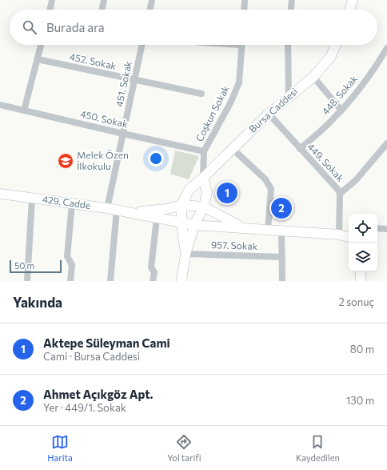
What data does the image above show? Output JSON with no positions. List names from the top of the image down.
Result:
{
  "streets": {
    "street": [
      "452. Sokak",
      "451. Sokak",
      "448. Sokak",
      "Bursa Caddesi",
      "Coşkun Sokak",
      "450. Sokak",
      "449. Sokak",
      "429. Cadde",
      "957. Sokak"
    ]
  },
  "crossings": [
    ["452. Sokak", "451. Sokak"],
    ["451. Sokak", "450. Sokak"],
    ["451. Sokak", "429. Cadde"],
    ["448. Sokak", "449. Sokak"],
    ["Bursa Caddesi", "Coşkun Sokak"],
    ["Bursa Caddesi", "449. Sokak"],
    ["Coşkun Sokak", "450. Sokak"]
  ],
  "places": {
    "school or university": ["Melek Özen İlkokulu"]
  },
  "scale_bar": "50 m",
  "page": {
    "search": "Burada ara",
    "pins": ["1", "2"],
    "scale": "50 m",
    "heading": ["Yakında", "2 sonuç"],
    "list": [
      {
        "mark": "1",
        "name": "Aktepe Süleyman Cami",
        "note": "Cami · Bursa Caddesi",
        "value": "80 m"
      },
      {
        "mark": "2",
        "name": "Ahmet Açıkgöz Apt.",
        "note": "Yer · 449/1. Sokak",
        "value": "130 m"
      }
    ],
    "nav": ["Harita", "Yol tarifi", "Kaydedilen"]
  }
}
